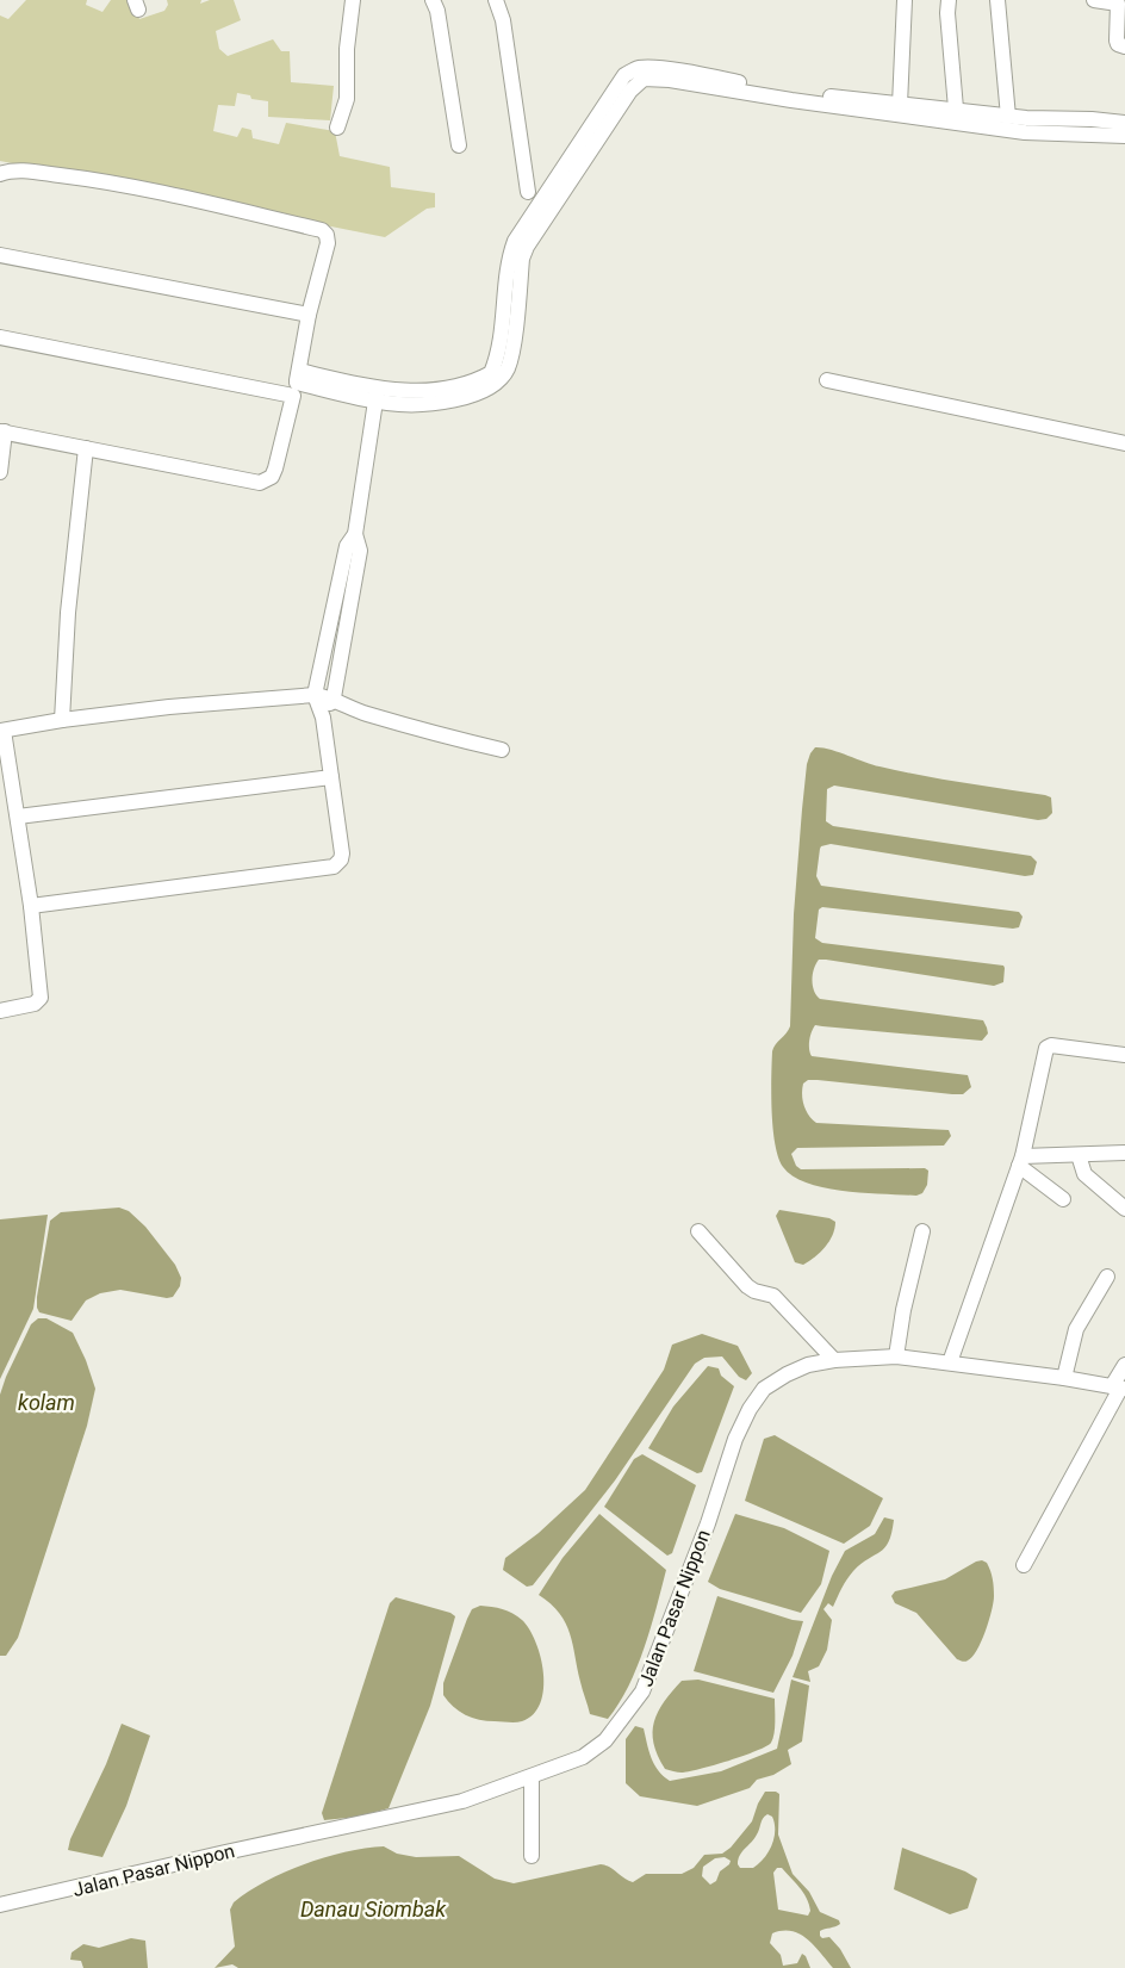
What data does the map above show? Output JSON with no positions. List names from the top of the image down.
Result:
{
  "streets": {
    "street": ["Jalan Pasar Nippon"]
  },
  "water": ["kolam", "Danau Siombak"]
}
